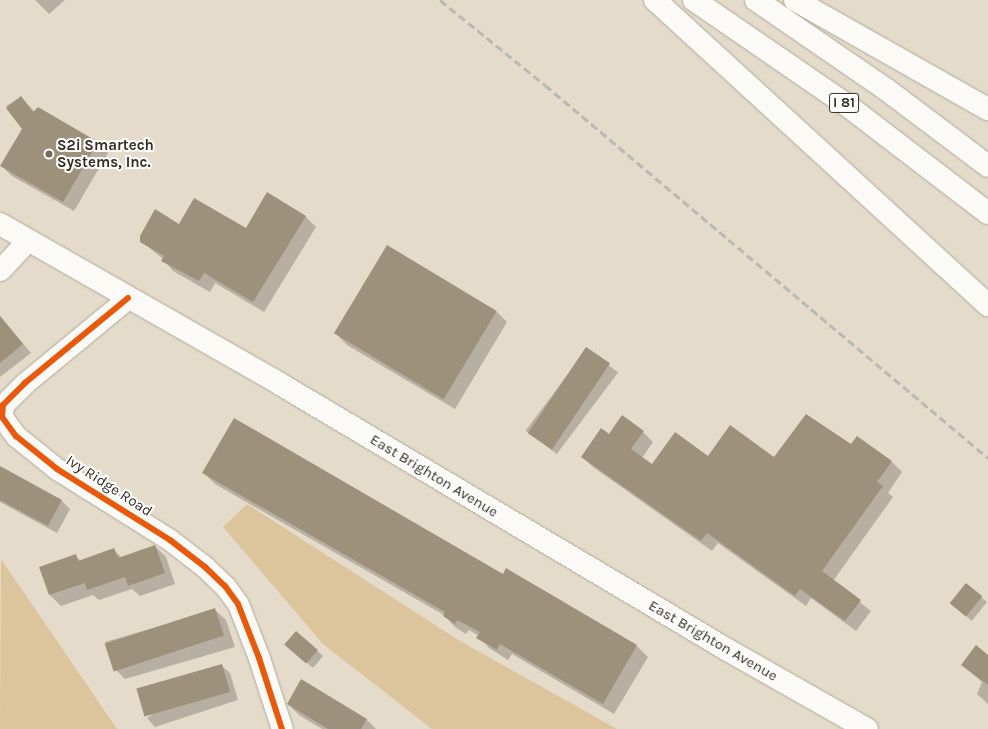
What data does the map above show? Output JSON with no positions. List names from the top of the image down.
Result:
{
  "streets": {
    "main road": ["I 81", "East Brighton Avenue"],
    "street": ["Ivy Ridge Road"]
  },
  "crossings": [
    ["East Brighton Avenue", "Ivy Ridge Road"]
  ],
  "places": ["S2i Smartech Systems, Inc."]
}
